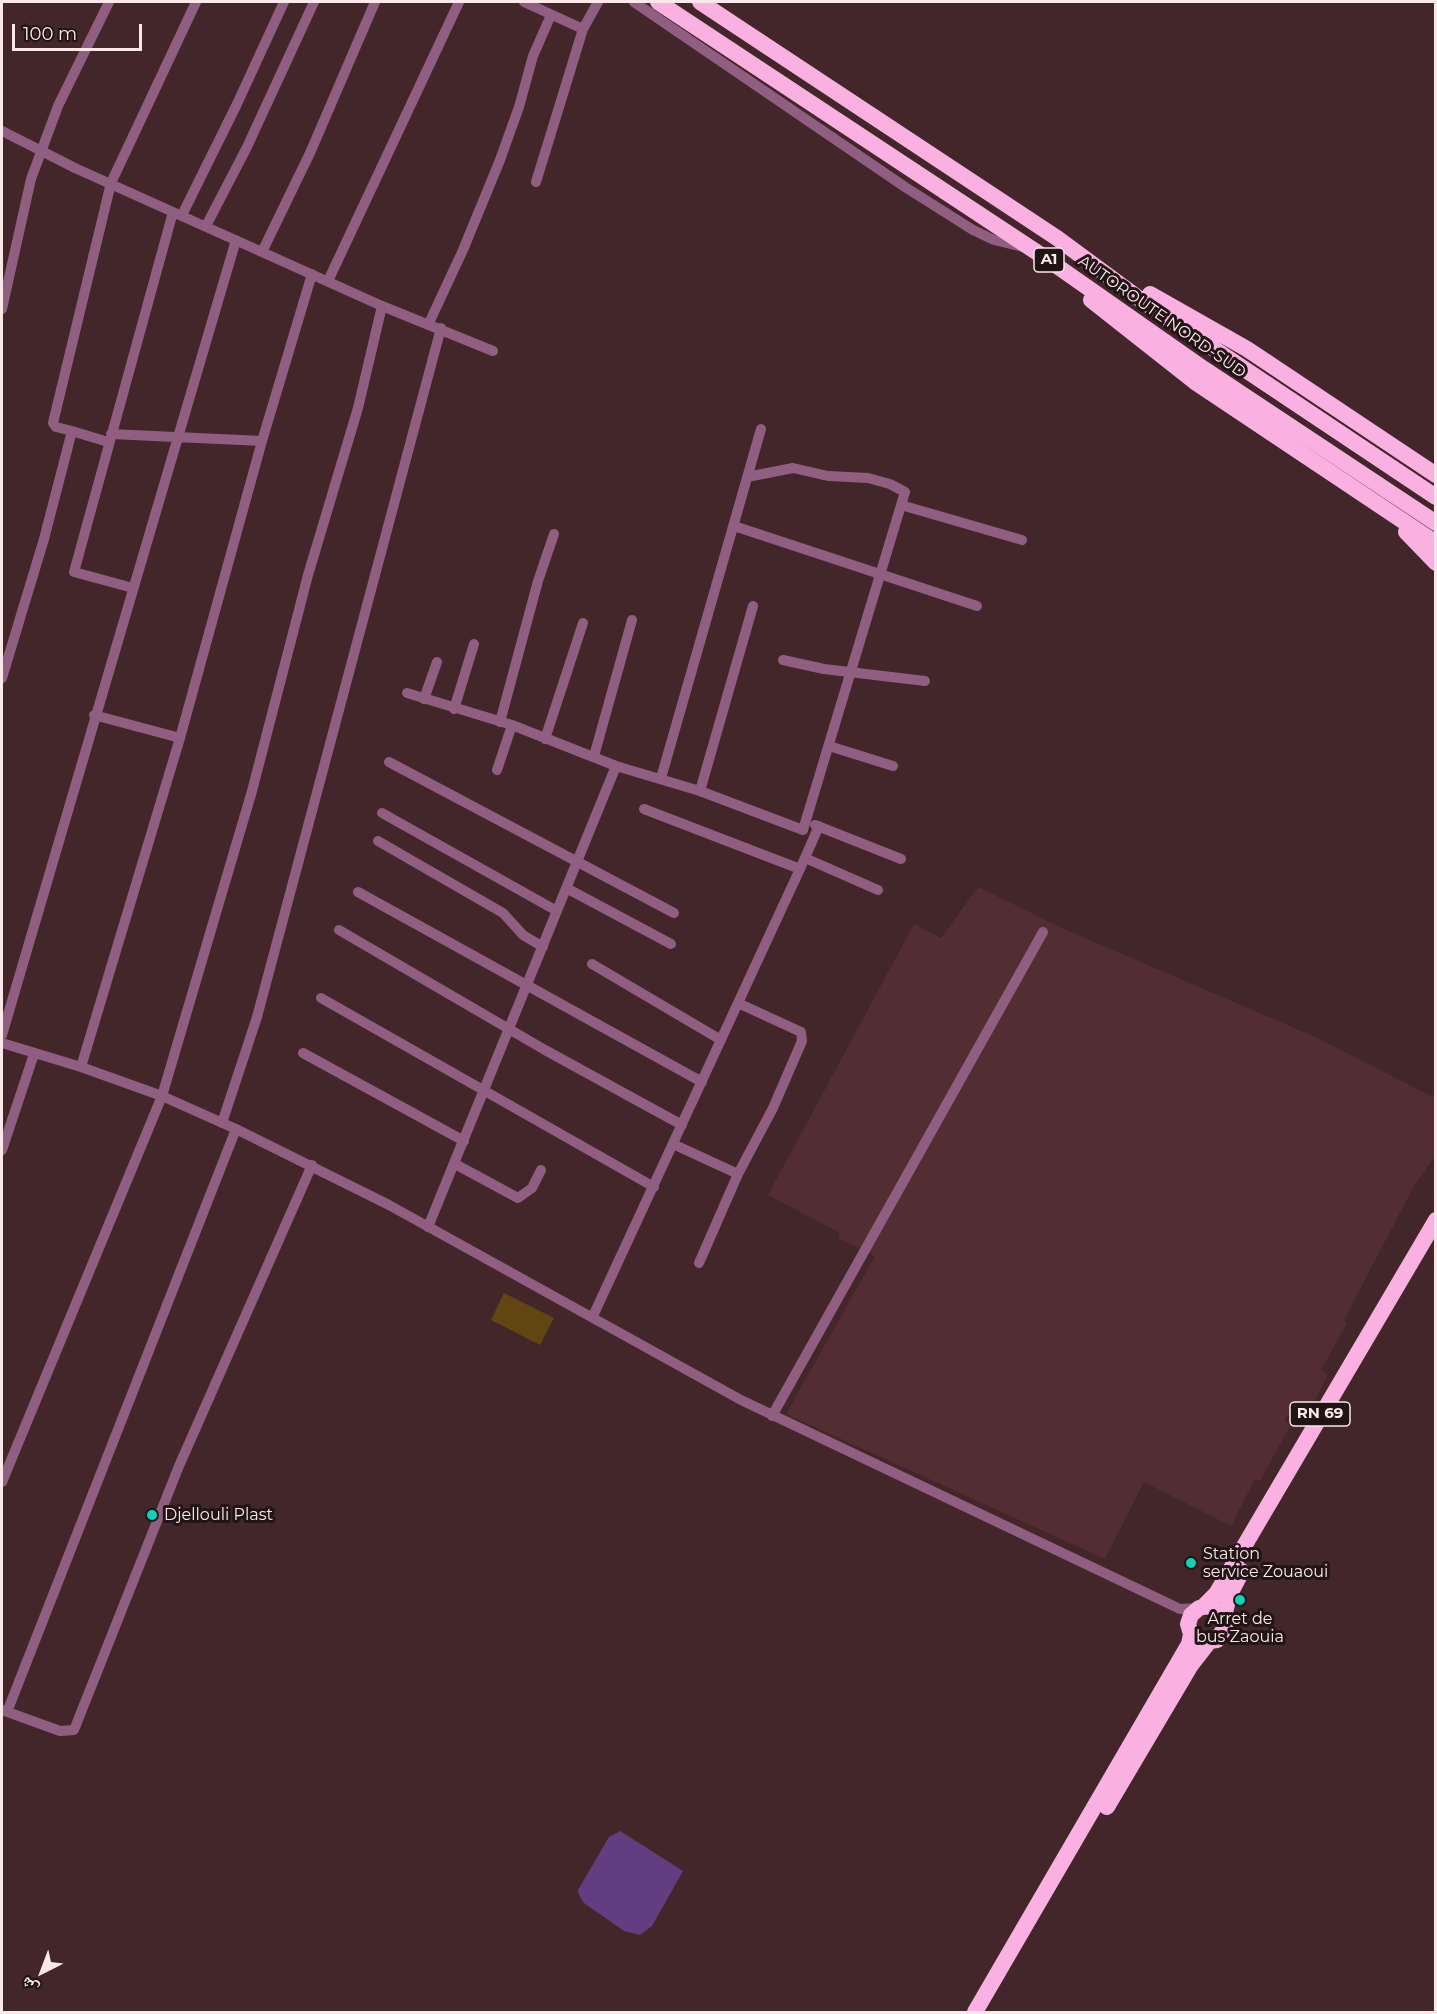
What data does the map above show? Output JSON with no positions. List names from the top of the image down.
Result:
{
  "streets": {
    "highway": ["A1", "AUTOROUTE NORD-SUD", "RN 69"]
  },
  "places": ["Djellouli Plast", "Station service Zouaoui", "Arret de bus Zaouia"],
  "scale_bar": "100 m",
  "north": "bottom left"
}
